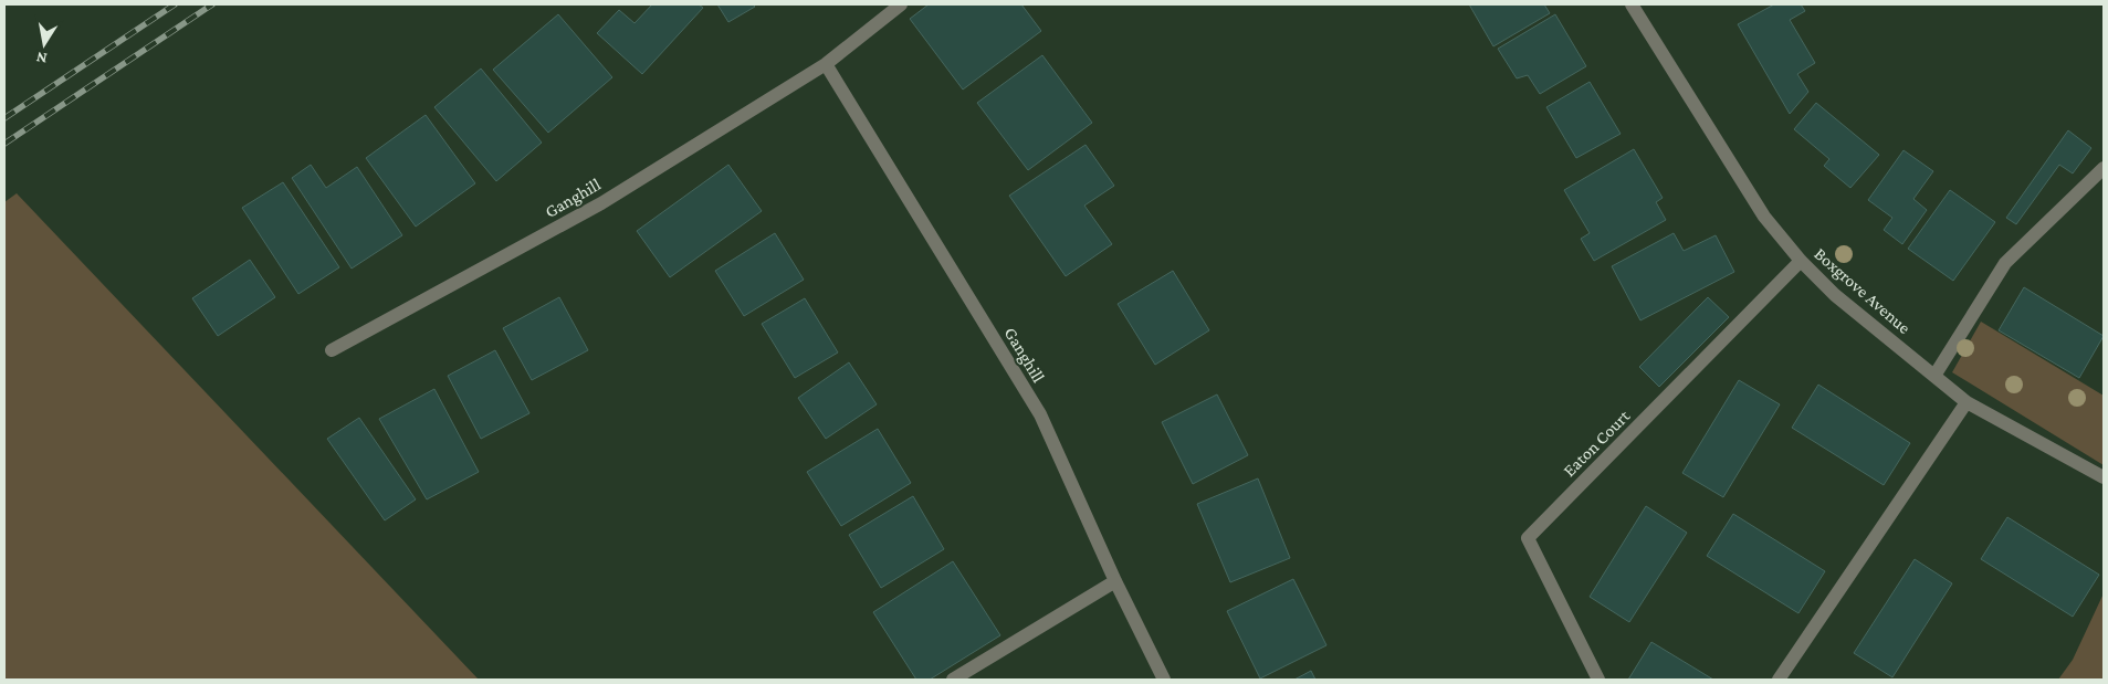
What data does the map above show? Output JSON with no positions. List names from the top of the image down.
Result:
{
  "streets": {
    "street": ["Ganghill", "Boxgrove Avenue", "Eaton Court"]
  },
  "crossings": [
    ["Boxgrove Avenue", "Eaton Court"]
  ],
  "north": "bottom"
}
